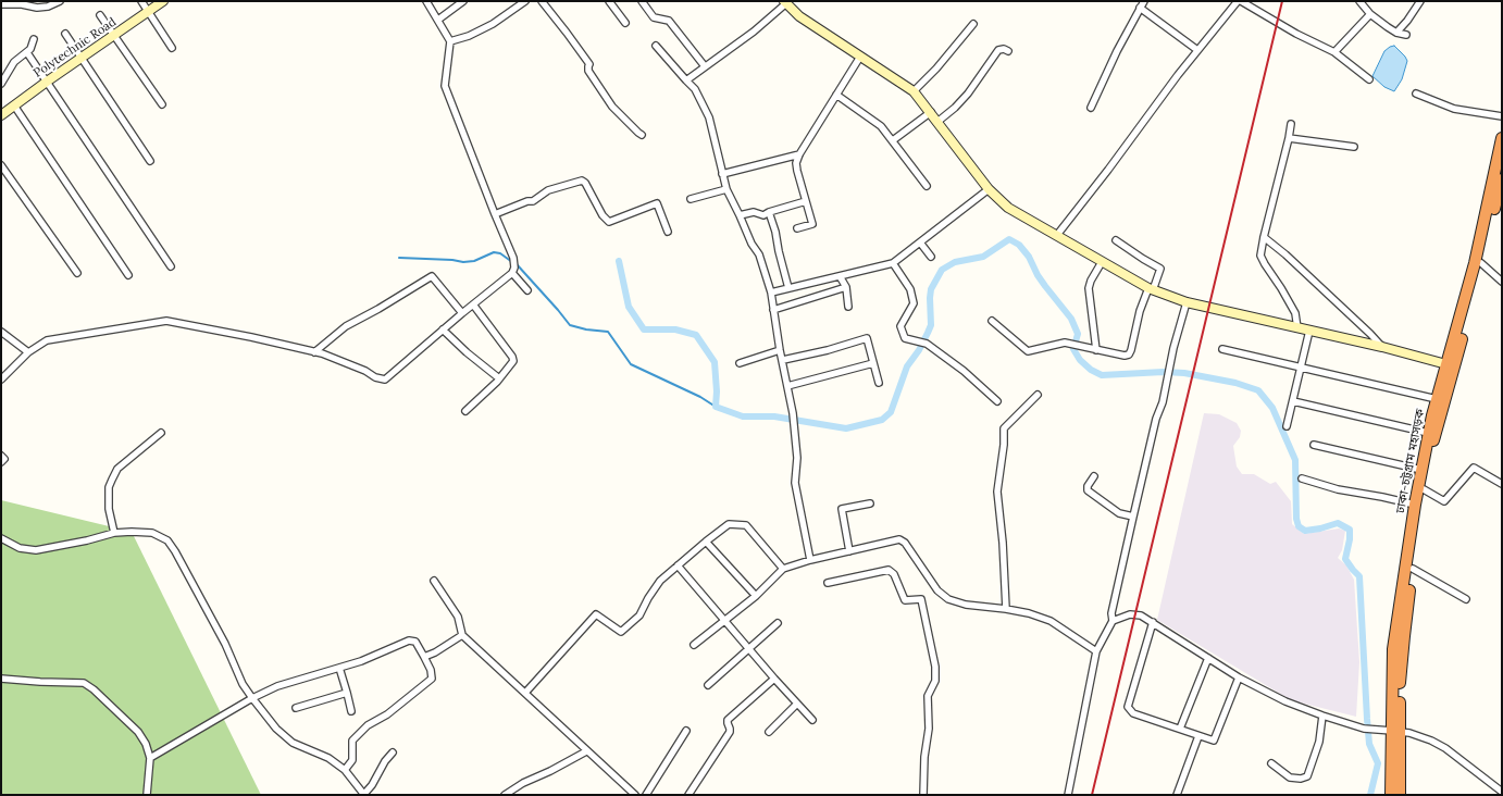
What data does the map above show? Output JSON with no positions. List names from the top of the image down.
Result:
{
  "streets": {
    "highway": ["ঢাকা-চট্টগ্রাম মহাসড়ক"],
    "street": ["Polytechnic Road"]
  }
}
